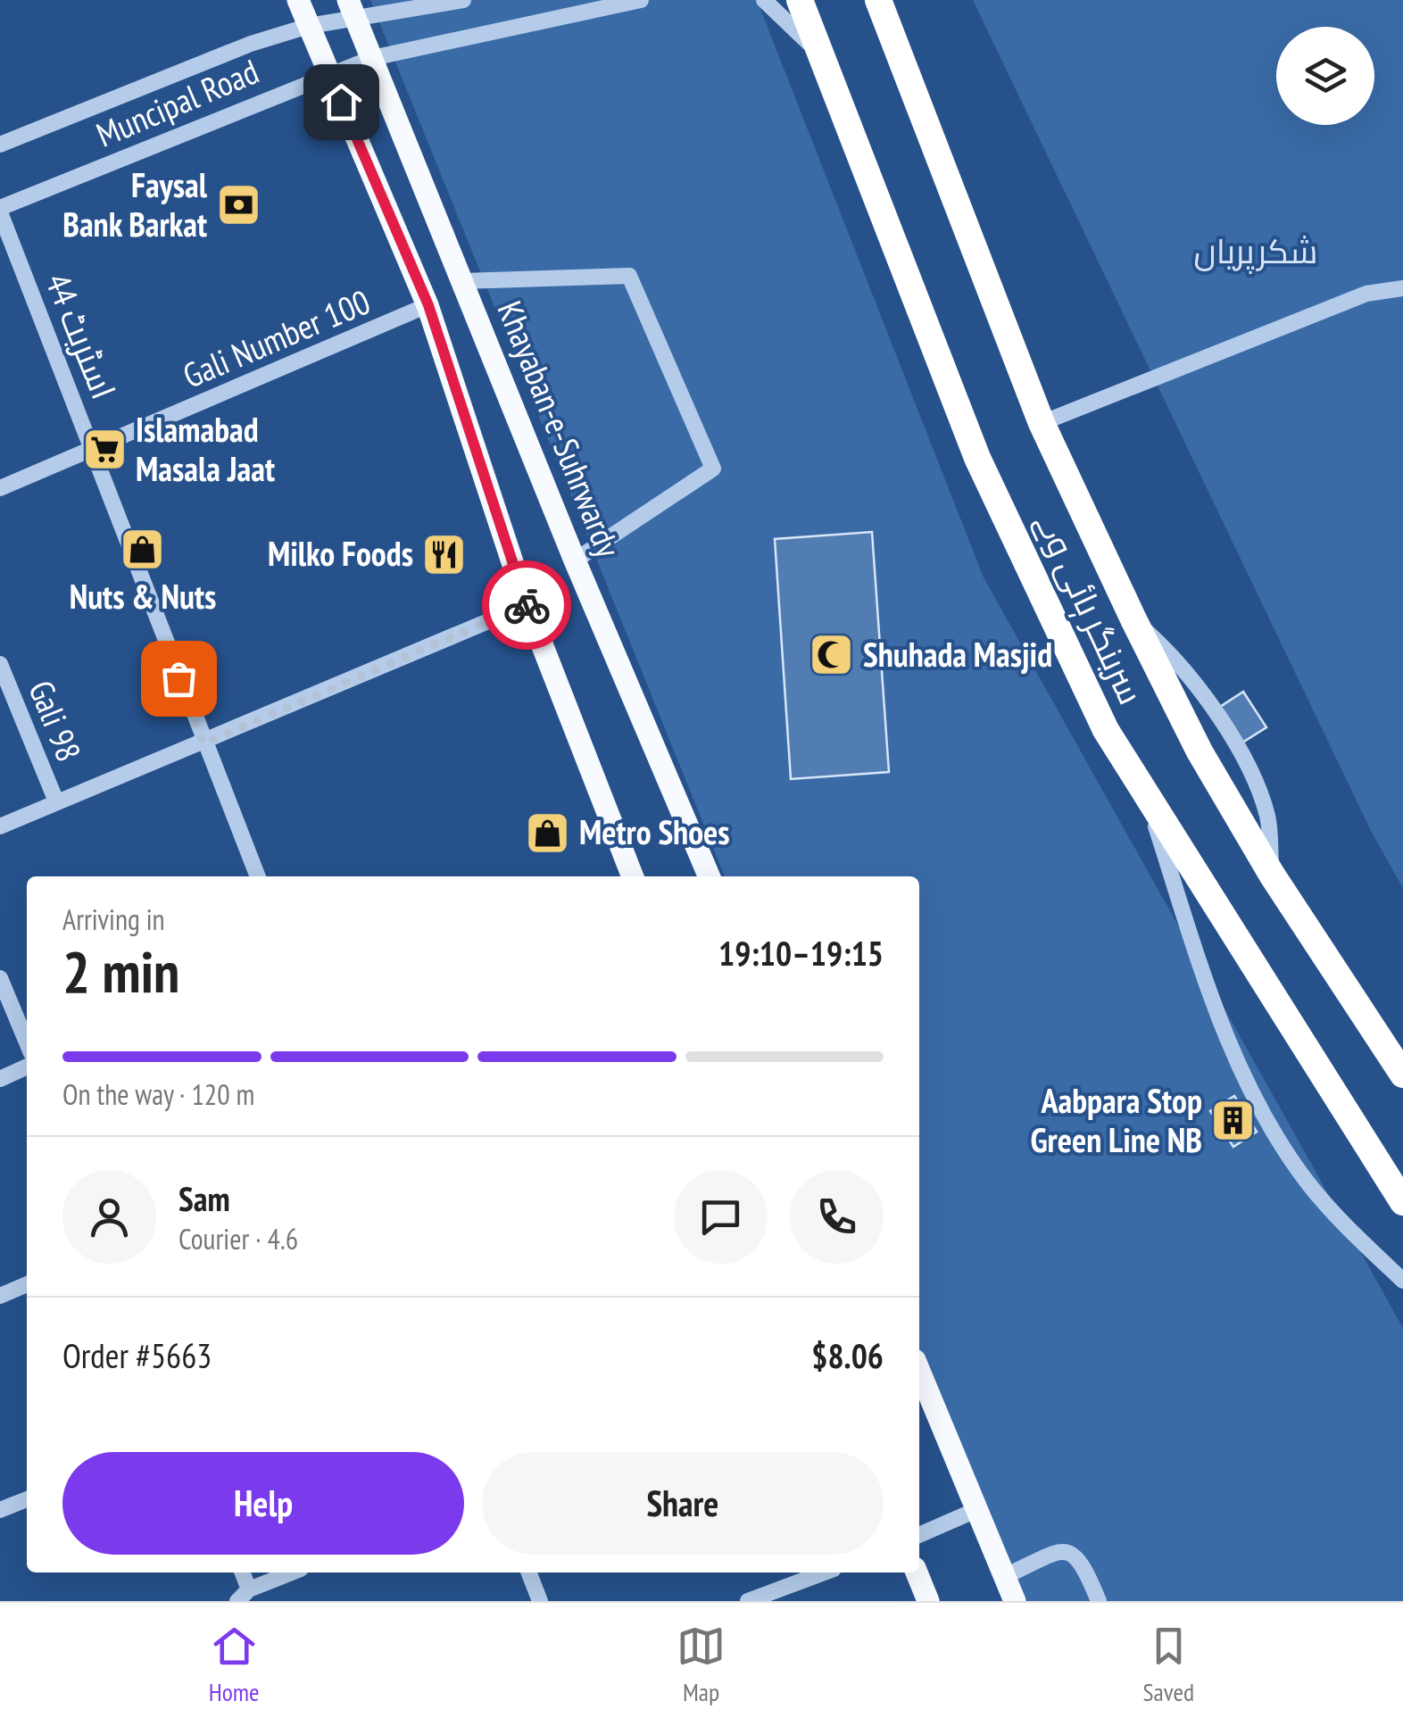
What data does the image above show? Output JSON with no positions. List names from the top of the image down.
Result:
{
  "streets": {
    "highway": ["سرینگر ہائی وے"],
    "main road": ["Khayaban-e-Suhrwardy"],
    "street": [
      "Muncipal Road",
      "اسٹریٹ 44",
      "Gali Number 100",
      "Gali 98"
    ]
  },
  "crossings": [
    ["Muncipal Road", "اسٹریٹ 44"],
    ["Muncipal Road", "Khayaban-e-Suhrwardy"],
    ["اسٹریٹ 44", "Gali Number 100"]
  ],
  "parks": ["شکرپریاں"],
  "places": {
    "bank": ["Faysal Bank Barkat"],
    "supermarket": ["Islamabad Masala Jaat"],
    "shop": ["Nuts & Nuts", "Metro Shoes"],
    "restaurant": ["Milko Foods"],
    "mosque": ["Shuhada Masjid"],
    "building": ["Aabpara Stop Green Line NB"]
  },
  "page": {
    "heading": ["2 min", "Arriving in", "19:10–19:15"],
    "panel": [
      "Sam",
      "Courier · 4.6",
      "Order #5663",
      "$8.06"
    ],
    "bar": "On the way · 120 m",
    "buttons": ["Help", "Share"],
    "tabs": ["Home", "Map", "Saved"]
  }
}
